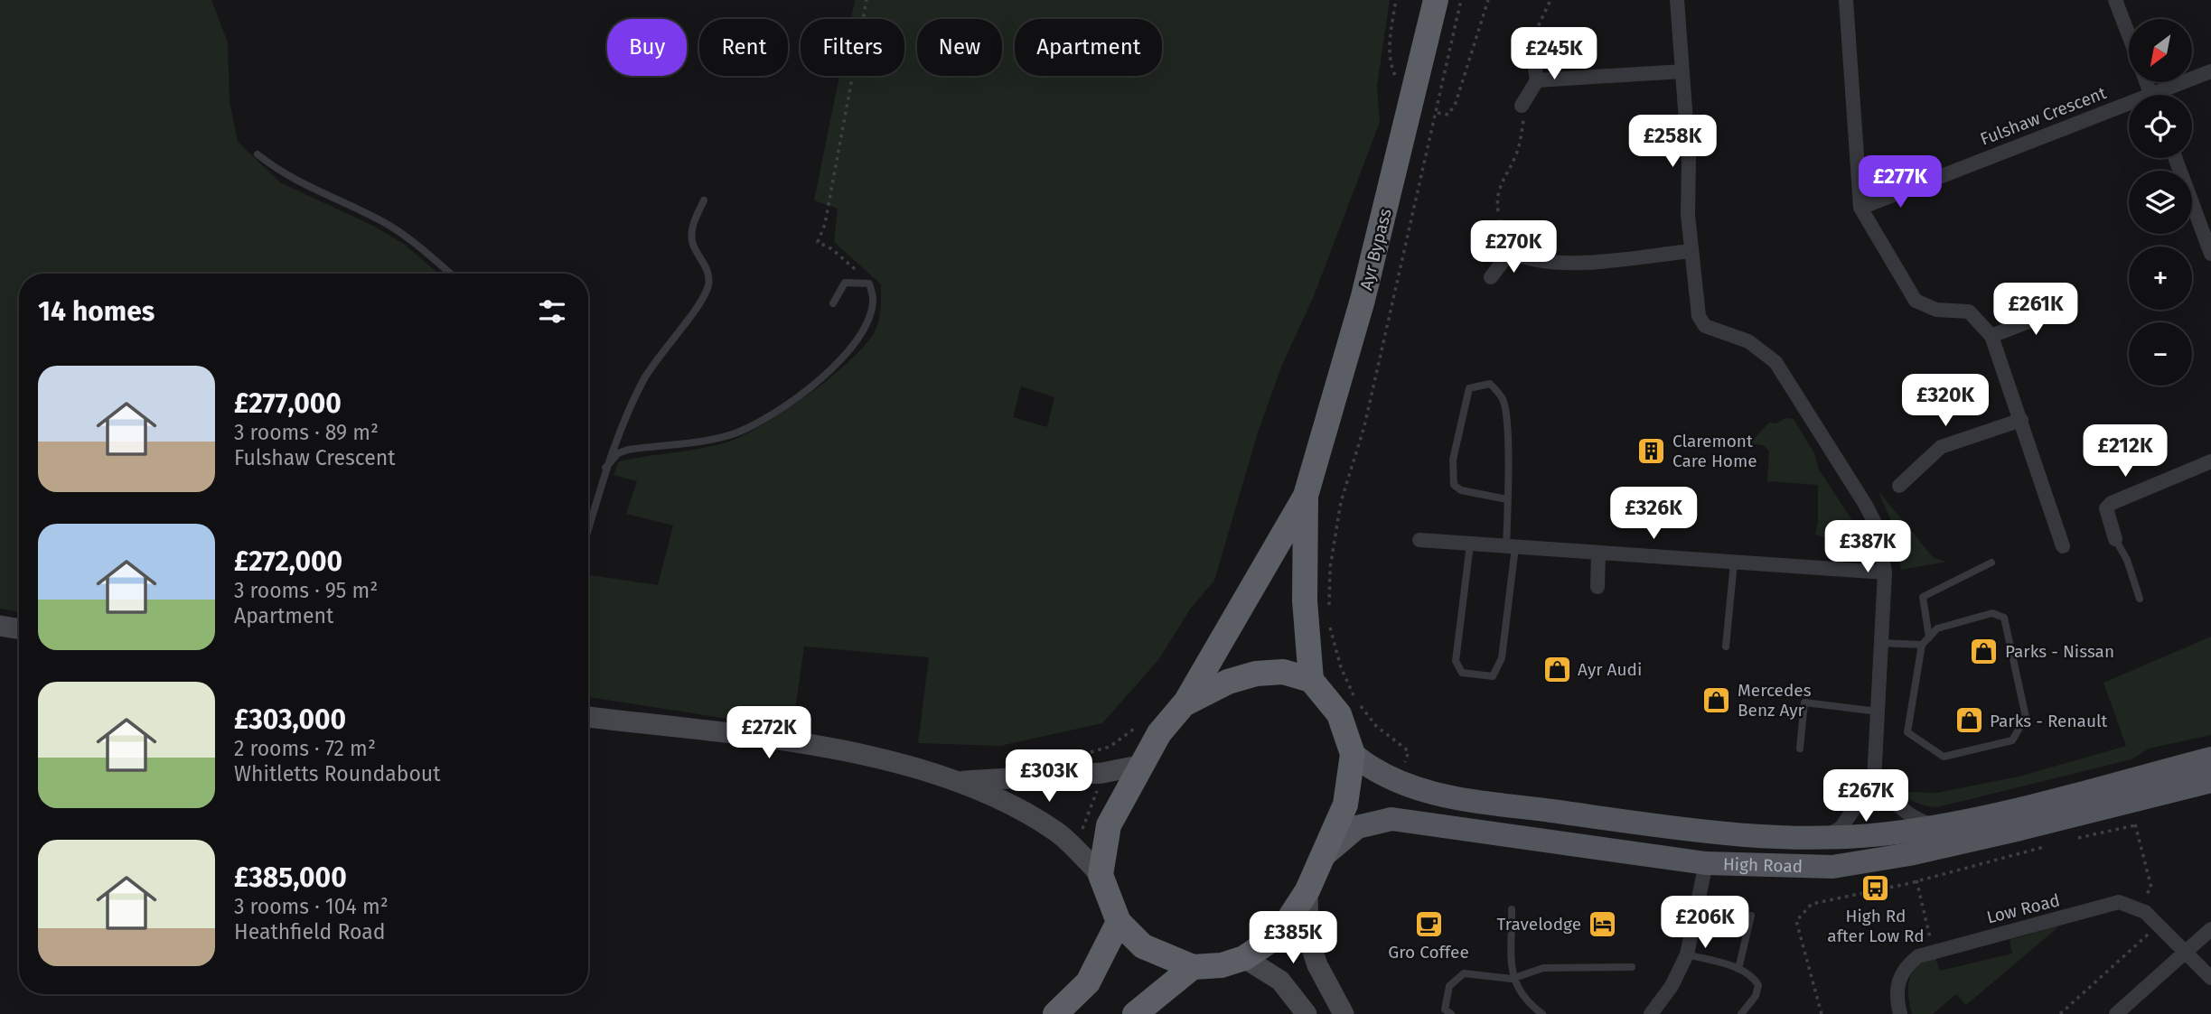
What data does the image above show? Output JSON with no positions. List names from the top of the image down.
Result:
{
  "streets": {
    "highway": ["Ayr Bypass"],
    "main road": ["High Road"],
    "street": ["Fulshaw Crescent", "Low Road"]
  },
  "places": {
    "building": ["Claremont Care Home"],
    "shop": [
      "Parks - Nissan",
      "Ayr Audi",
      "Mercedes Benz Ayr",
      "Parks - Renault"
    ],
    "bus stop": ["High Rd after Low Rd"],
    "cafe": ["Gro Coffee"],
    "hotel": ["Travelodge"]
  },
  "north": "bottom left",
  "page": {
    "map_buttons": ["+", "−"],
    "chip": [
      "Buy",
      "Rent",
      "Filters",
      "New",
      "Apartment"
    ],
    "price": [
      "£245K",
      "£258K",
      "£277K",
      "£270K",
      "£261K",
      "£320K",
      "£212K",
      "£326K",
      "£387K",
      "£272K",
      "£303K",
      "£267K",
      "£206K",
      "£385K"
    ],
    "heading": "14 homes",
    "list": [
      {
        "name": "£277,000",
        "note": "3 rooms · 89 m² · Fulshaw Crescent"
      },
      {
        "name": "£272,000",
        "note": "3 rooms · 95 m² · Apartment"
      },
      {
        "name": "£303,000",
        "note": "2 rooms · 72 m² · Whitletts Roundabout"
      },
      {
        "name": "£385,000",
        "note": "3 rooms · 104 m² · Heathfield Road"
      }
    ]
  }
}
